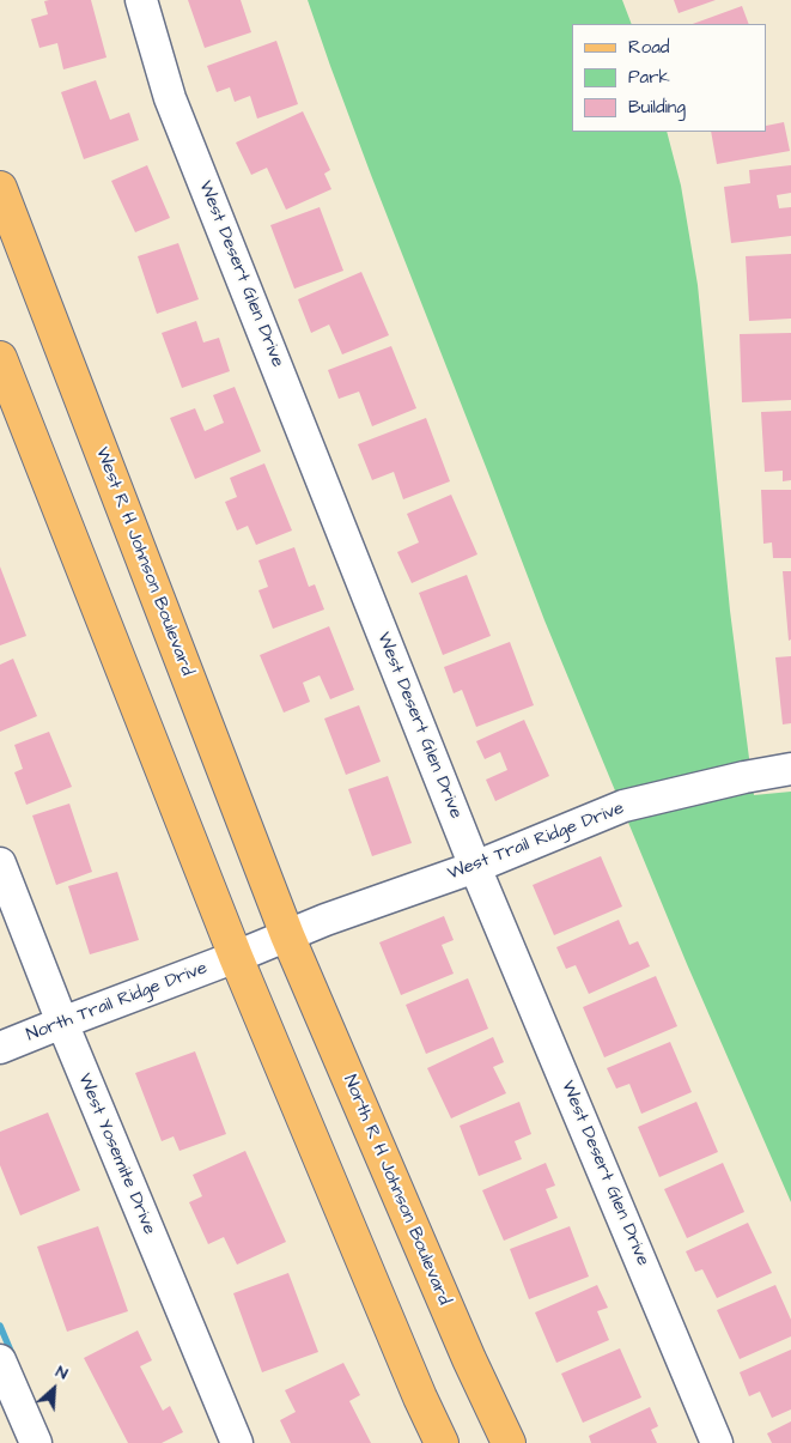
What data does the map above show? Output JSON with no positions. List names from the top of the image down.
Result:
{
  "streets": {
    "main road": ["West R H Johnson Boulevard", "North R H Johnson Boulevard"],
    "street": [
      "West Desert Glen Drive",
      "West Trail Ridge Drive",
      "North Trail Ridge Drive",
      "West Yosemite Drive"
    ]
  },
  "crossings": [
    ["West Desert Glen Drive", "West Trail Ridge Drive"],
    ["West R H Johnson Boulevard", "West Trail Ridge Drive"],
    ["West R H Johnson Boulevard", "North R H Johnson Boulevard"],
    ["West Trail Ridge Drive", "North Trail Ridge Drive"],
    ["West Trail Ridge Drive", "North R H Johnson Boulevard"],
    ["North Trail Ridge Drive", "West Yosemite Drive"]
  ],
  "legend": ["Road", "Park", "Building"],
  "north": "top right"
}
